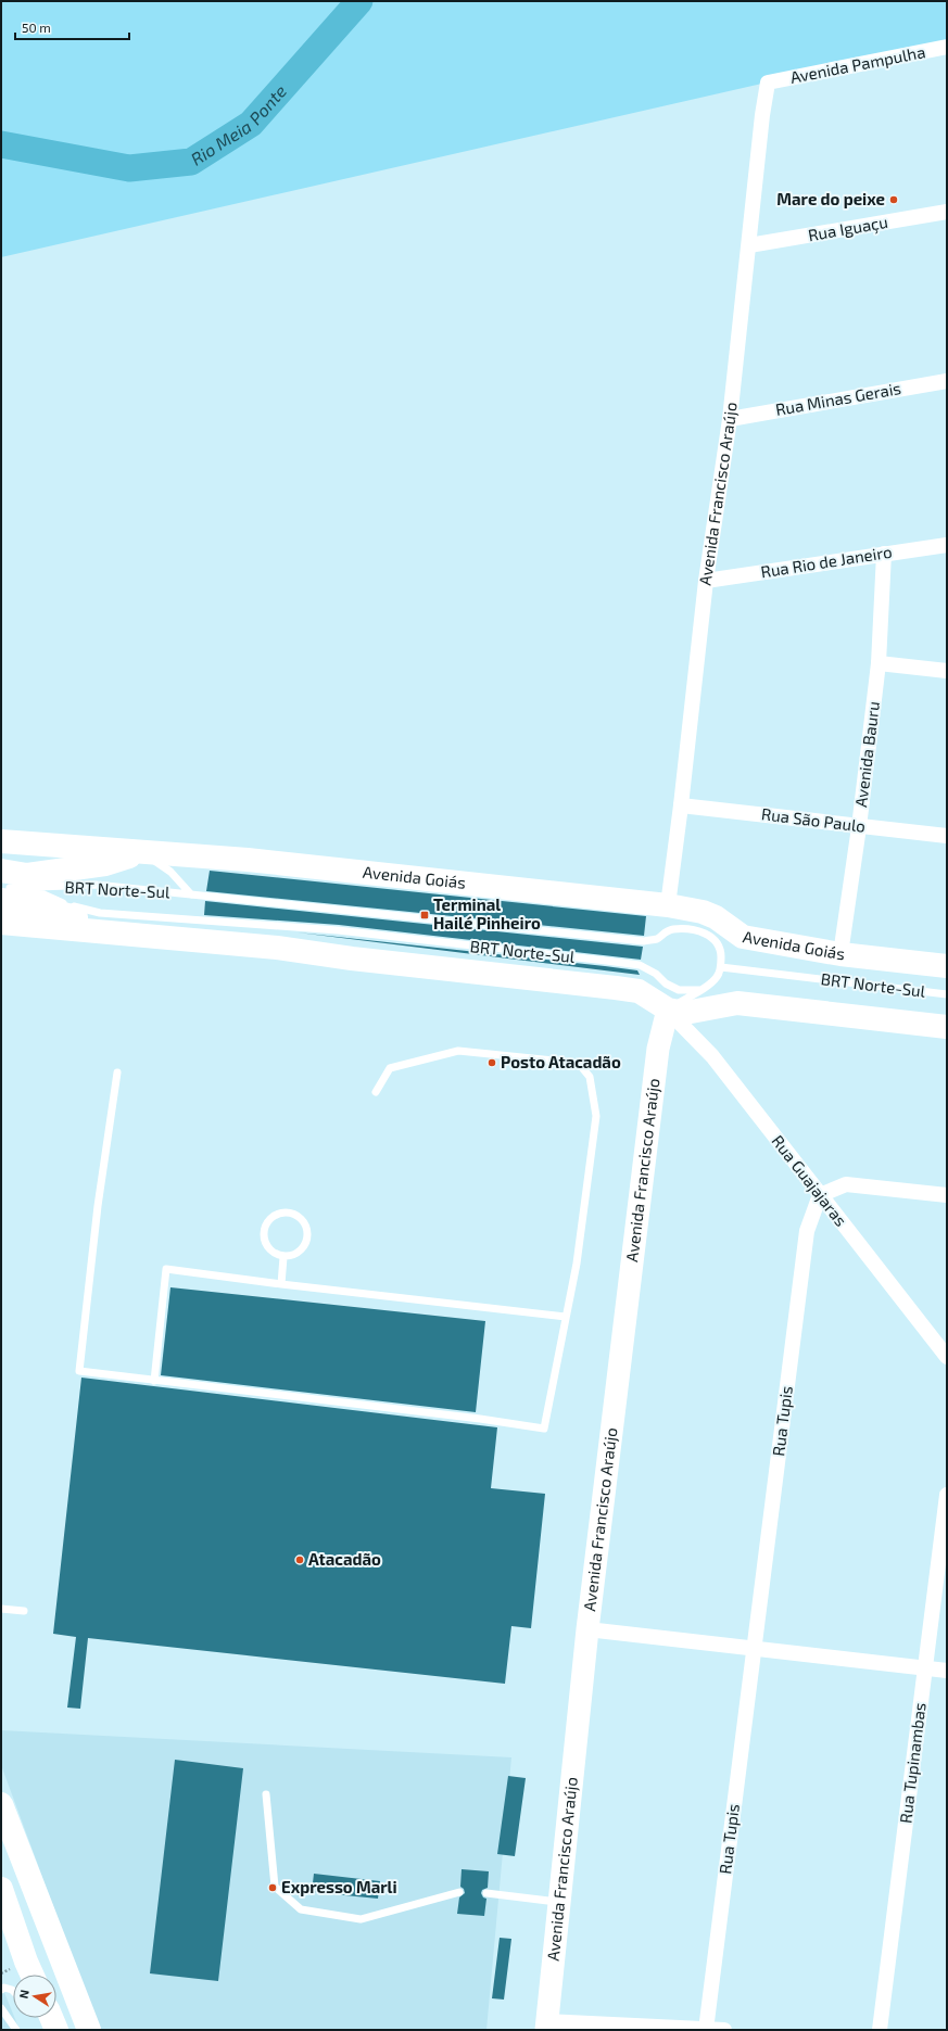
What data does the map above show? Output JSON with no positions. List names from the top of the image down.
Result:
{
  "streets": {
    "main road": ["Avenida Goiás"],
    "street": [
      "Avenida Pampulha",
      "Rua Iguaçu",
      "Rua Minas Gerais",
      "Avenida Francisco Araújo",
      "Rua Rio de Janeiro",
      "Avenida Bauru",
      "Rua São Paulo",
      "Rua Guajajaras",
      "Rua Tupis",
      "Rua Tupinambas"
    ],
    "lane": ["BRT Norte-Sul"]
  },
  "crossings": [
    ["Avenida Pampulha", "Avenida Francisco Araújo"],
    ["Rua Iguaçu", "Avenida Francisco Araújo"],
    ["Rua Minas Gerais", "Avenida Francisco Araújo"],
    ["Avenida Francisco Araújo", "Rua Rio de Janeiro"],
    ["Avenida Francisco Araújo", "Rua São Paulo"],
    ["Avenida Francisco Araújo", "Avenida Goiás"],
    ["Avenida Francisco Araújo", "Rua Guajajaras"],
    ["Rua Rio de Janeiro", "Avenida Bauru"],
    ["Avenida Bauru", "Rua São Paulo"],
    ["Avenida Bauru", "Avenida Goiás"],
    ["Rua Guajajaras", "Rua Tupis"]
  ],
  "water": ["Rio Meia Ponte"],
  "places": {
    "other": [
      "Mare do peixe",
      "Posto Atacadão",
      "Atacadão",
      "Expresso Marli"
    ],
    "transit": ["Terminal Hailé Pinheiro"]
  },
  "scale_bar": "50 m",
  "north": "left"
}
